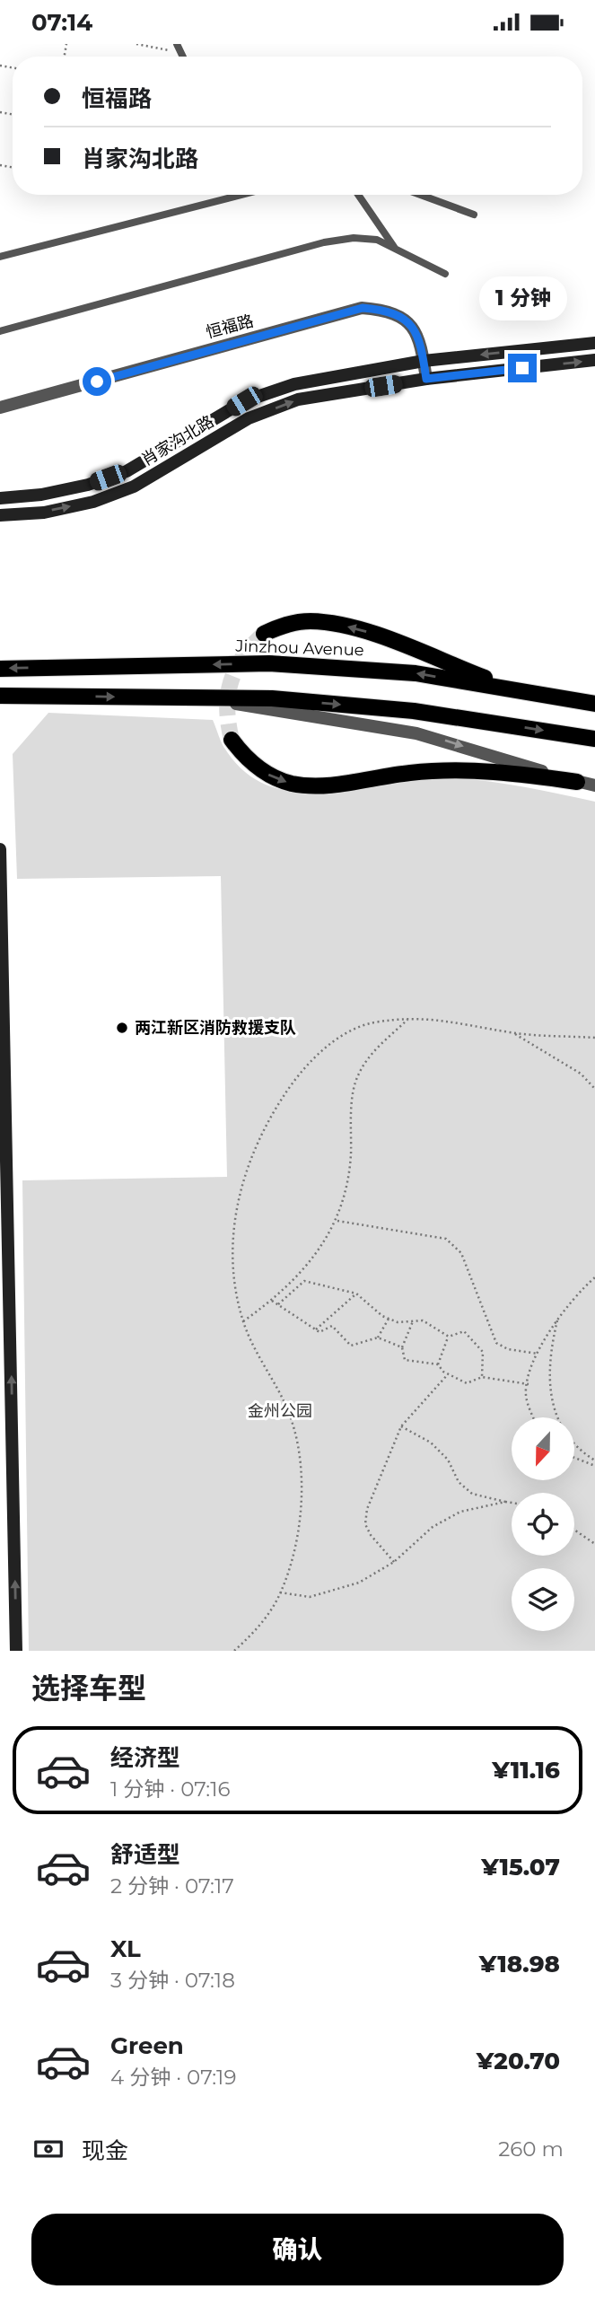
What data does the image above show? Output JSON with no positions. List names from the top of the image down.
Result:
{
  "streets": {
    "main road": ["肖家沟北路", "Jinzhou Avenue"],
    "street": ["恒福路"]
  },
  "crossings": [
    ["恒福路", "肖家沟北路"]
  ],
  "parks": ["金州公园"],
  "places": ["两江新区消防救援支队"],
  "north": "bottom",
  "page": {
    "status": "07:14",
    "banner": ["恒福路", "肖家沟北路"],
    "bubble": "1 分钟",
    "heading": "选择车型",
    "list": [
      {
        "name": "经济型",
        "note": "1 分钟 · 07:16",
        "value": "¥11.16"
      },
      {
        "name": "舒适型",
        "note": "2 分钟 · 07:17",
        "value": "¥15.07"
      },
      {
        "name": "XL",
        "note": "3 分钟 · 07:18",
        "value": "¥18.98"
      },
      {
        "name": "Green",
        "note": "4 分钟 · 07:19",
        "value": "¥20.70"
      }
    ],
    "pay": ["现金", "260 m"],
    "buttons": "确认"
  }
}
